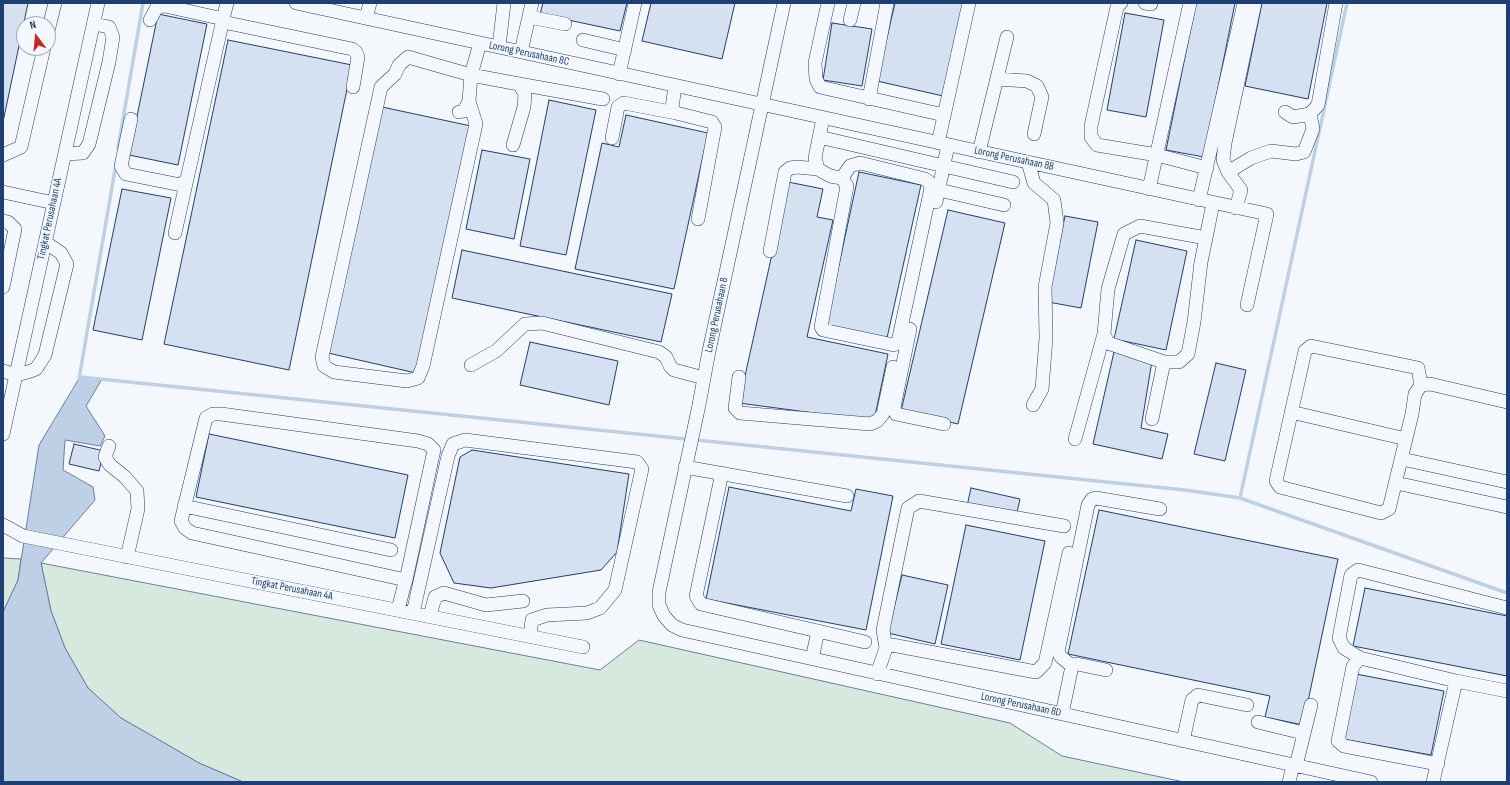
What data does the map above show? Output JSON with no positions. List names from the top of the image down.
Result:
{
  "streets": {
    "street": [
      "Lorong Perusahaan 8C",
      "Lorong Perusahaan 8B",
      "Tingkat Perusahaan 4A",
      "Lorong Perusahaan 8",
      "Lorong Perusahaan 8D"
    ]
  },
  "crossings": [
    ["Lorong Perusahaan 8C", "Lorong Perusahaan 8B"],
    ["Lorong Perusahaan 8C", "Lorong Perusahaan 8"],
    ["Lorong Perusahaan 8B", "Lorong Perusahaan 8"],
    ["Lorong Perusahaan 8", "Lorong Perusahaan 8D"]
  ],
  "north": "top"
}
